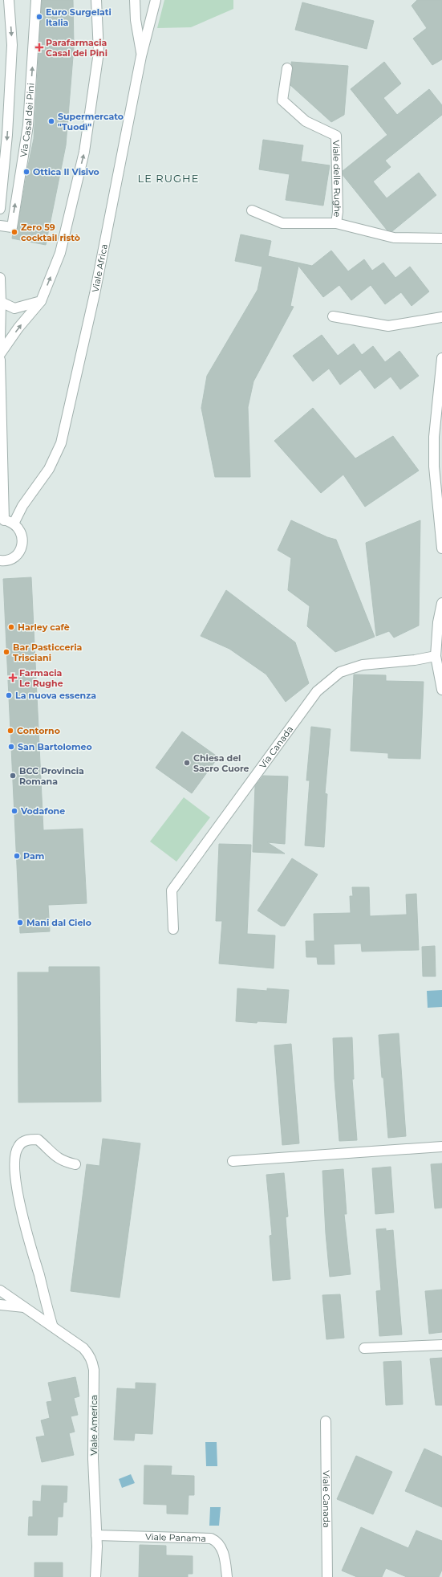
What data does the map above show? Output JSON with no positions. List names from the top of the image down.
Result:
{
  "streets": {
    "street": [
      "Via Casal dei Pini",
      "Viale delle Rughe",
      "Viale Africa",
      "Via Canada",
      "Viale America",
      "Viale Canada",
      "Viale Panama"
    ]
  },
  "crossings": [
    ["Viale America", "Viale Panama"]
  ],
  "districts": ["LE RUGHE"],
  "places": {
    "other": [
      "Euro Surgelati Italia",
      "Supermercato \"Tuodì\"",
      "Ottica Il Visivo",
      "Zero 59 cocktail ristò",
      "Harley cafè",
      "Bar Pasticceria Trisciani",
      "La nuova essenza",
      "Contorno",
      "San Bartolomeo",
      "Chiesa del Sacro Cuore",
      "BCC Provincia Romana",
      "Vodafone",
      "Pam",
      "Mani dal Cielo"
    ],
    "health": ["Parafarmacia Casal dei Pini", "Farmacia Le Rughe"]
  }
}
